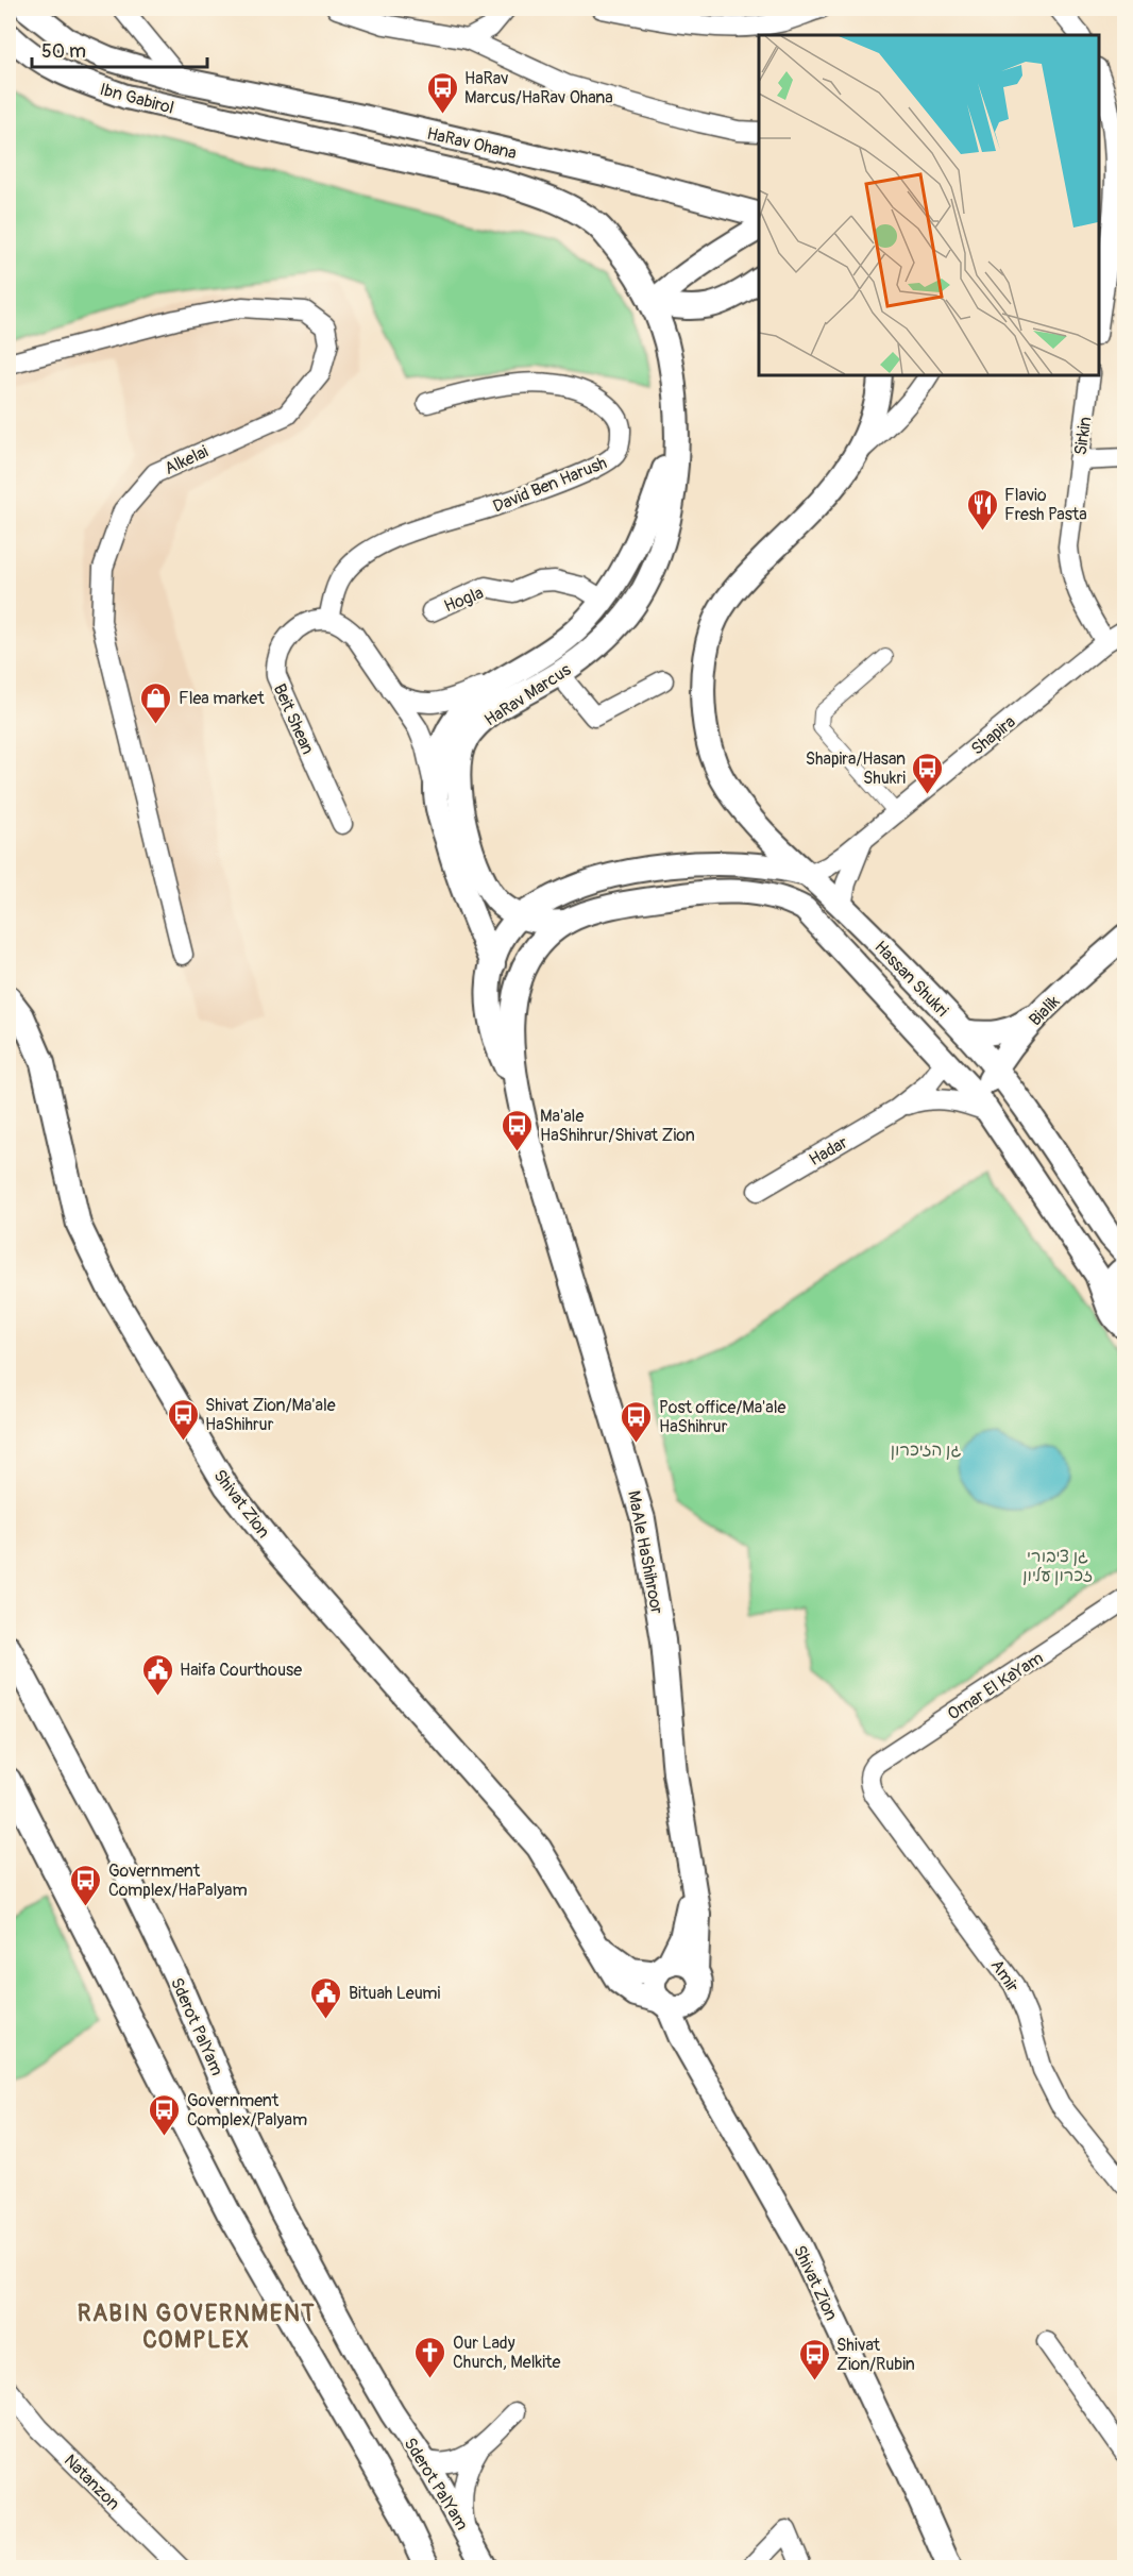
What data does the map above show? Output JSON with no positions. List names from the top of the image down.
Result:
{
  "streets": {
    "street": [
      "Ibn Gabirol",
      "HaRav Ohana",
      "Sirkin",
      "Alkelai",
      "David Ben Harush",
      "Hogla",
      "HaRav Marcus",
      "Beit Shean",
      "Shapira",
      "Hassan Shukri",
      "Bialik",
      "Hadar",
      "Shivat Zion",
      "MaAle HaShihroor",
      "Omar El KaYam",
      "Amir",
      "Sderot PalYam",
      "Natanzon"
    ]
  },
  "crossings": [
    ["Ibn Gabirol", "HaRav Ohana"],
    ["HaRav Ohana", "HaRav Marcus"],
    ["Sirkin", "Shapira"],
    ["David Ben Harush", "Beit Shean"],
    ["Hogla", "HaRav Marcus"],
    ["HaRav Marcus", "MaAle HaShihroor"],
    ["Shapira", "Hassan Shukri"],
    ["Shapira", "MaAle HaShihroor"],
    ["Hassan Shukri", "Bialik"],
    ["Hassan Shukri", "Hadar"],
    ["Hassan Shukri", "MaAle HaShihroor"],
    ["Bialik", "Hadar"],
    ["Shivat Zion", "MaAle HaShihroor"],
    ["Omar El KaYam", "Amir"]
  ],
  "districts": ["RABIN GOVERNMENT COMPLEX"],
  "parks": ["גן הזיכרון", "גן ציבורי זכרון עליון"],
  "places": {
    "bus stop": [
      "HaRav Marcus/HaRav Ohana",
      "Shapira/Hasan Shukri",
      "Ma'ale HaShihrur/Shivat Zion",
      "Shivat Zion/Ma'ale HaShihrur",
      "Post office/Ma'ale HaShihrur",
      "Government Complex/HaPalyam",
      "Government Complex/Palyam",
      "Shivat Zion/Rubin"
    ],
    "restaurant": ["Flavio Fresh Pasta"],
    "shop": ["Flea market"],
    "public building": ["Haifa Courthouse", "Bituah Leumi"],
    "church": ["Our Lady Church, Melkite"]
  },
  "scale_bar": "50 m"
}
